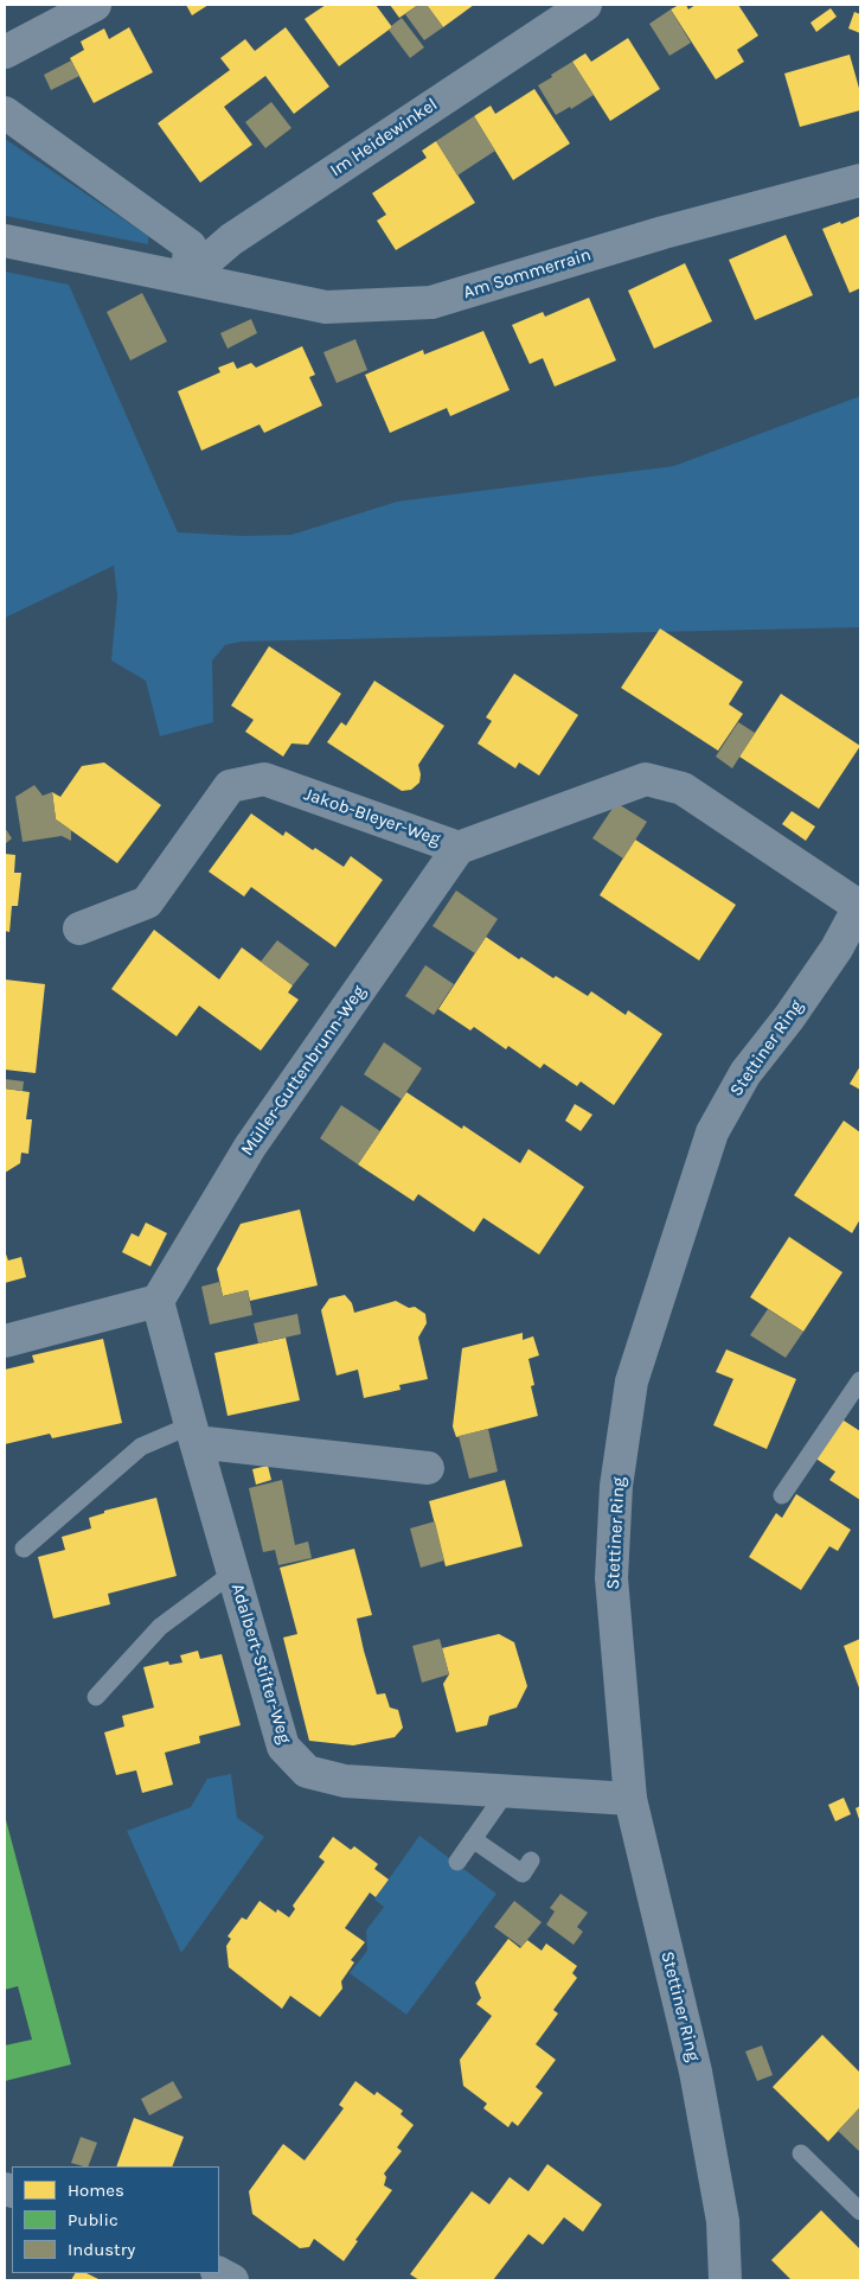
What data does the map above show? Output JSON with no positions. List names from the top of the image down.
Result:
{
  "streets": {
    "street": [
      "Im Heidewinkel",
      "Am Sommerrain",
      "Jakob-Bleyer-Weg",
      "Stettiner Ring",
      "Müller-Guttenbrunn-Weg",
      "Adalbert-Stifter-Weg"
    ]
  },
  "crossings": [
    ["Im Heidewinkel", "Am Sommerrain"],
    ["Jakob-Bleyer-Weg", "Stettiner Ring"],
    ["Jakob-Bleyer-Weg", "Müller-Guttenbrunn-Weg"],
    ["Stettiner Ring", "Adalbert-Stifter-Weg"],
    ["Müller-Guttenbrunn-Weg", "Adalbert-Stifter-Weg"]
  ],
  "legend": ["Homes", "Public", "Industry"]
}
